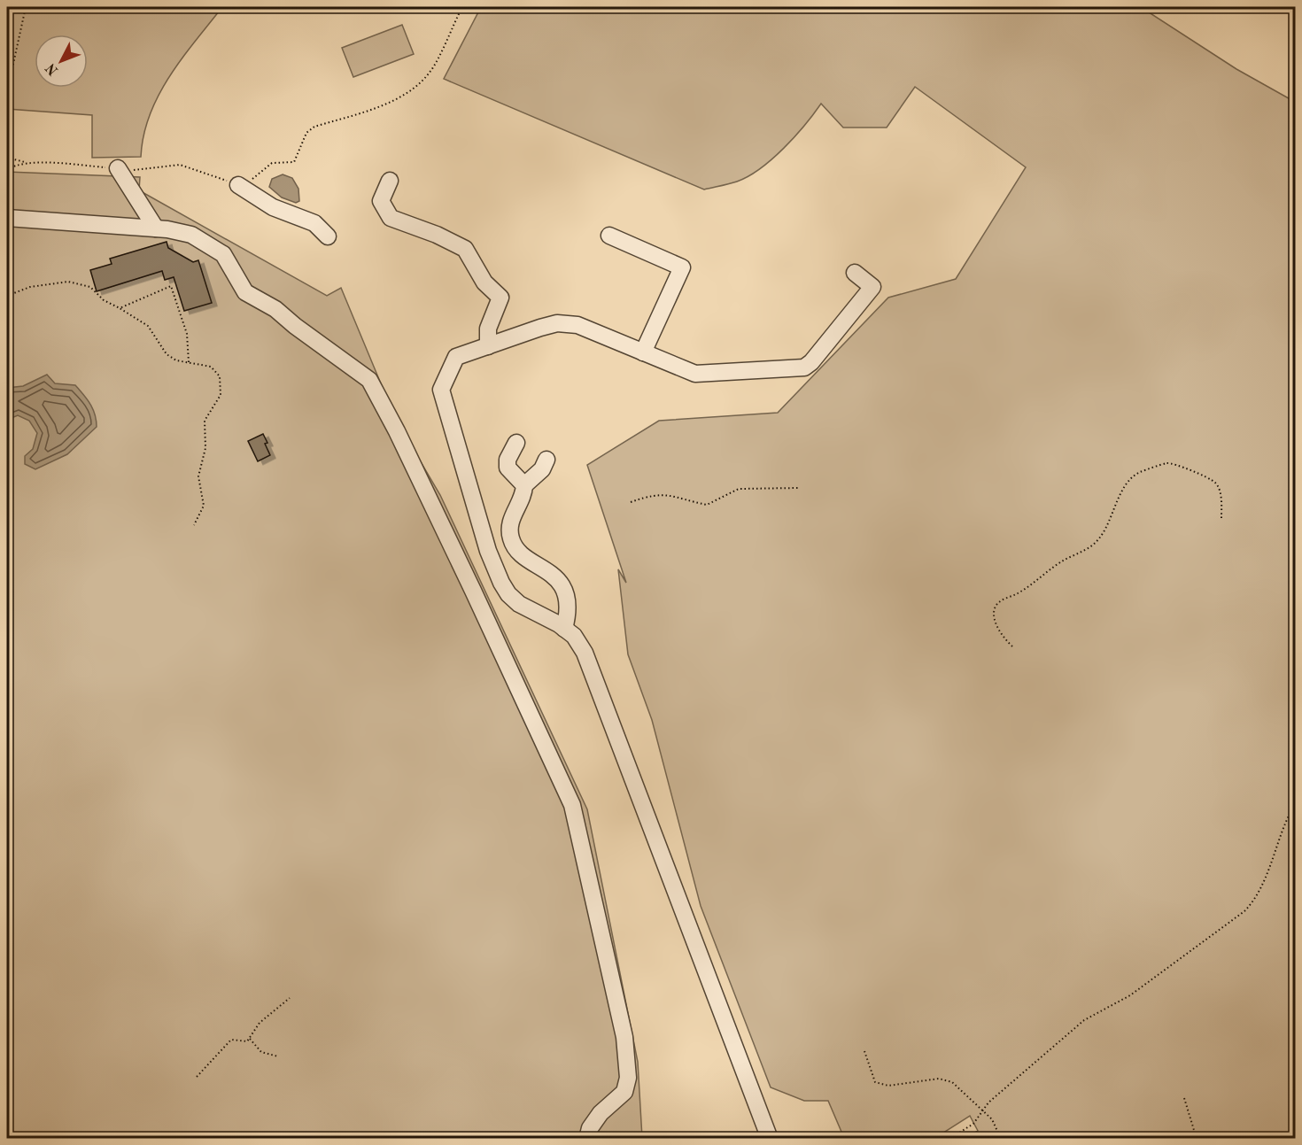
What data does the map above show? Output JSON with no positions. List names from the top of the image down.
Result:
{
  "north": "bottom left"
}
